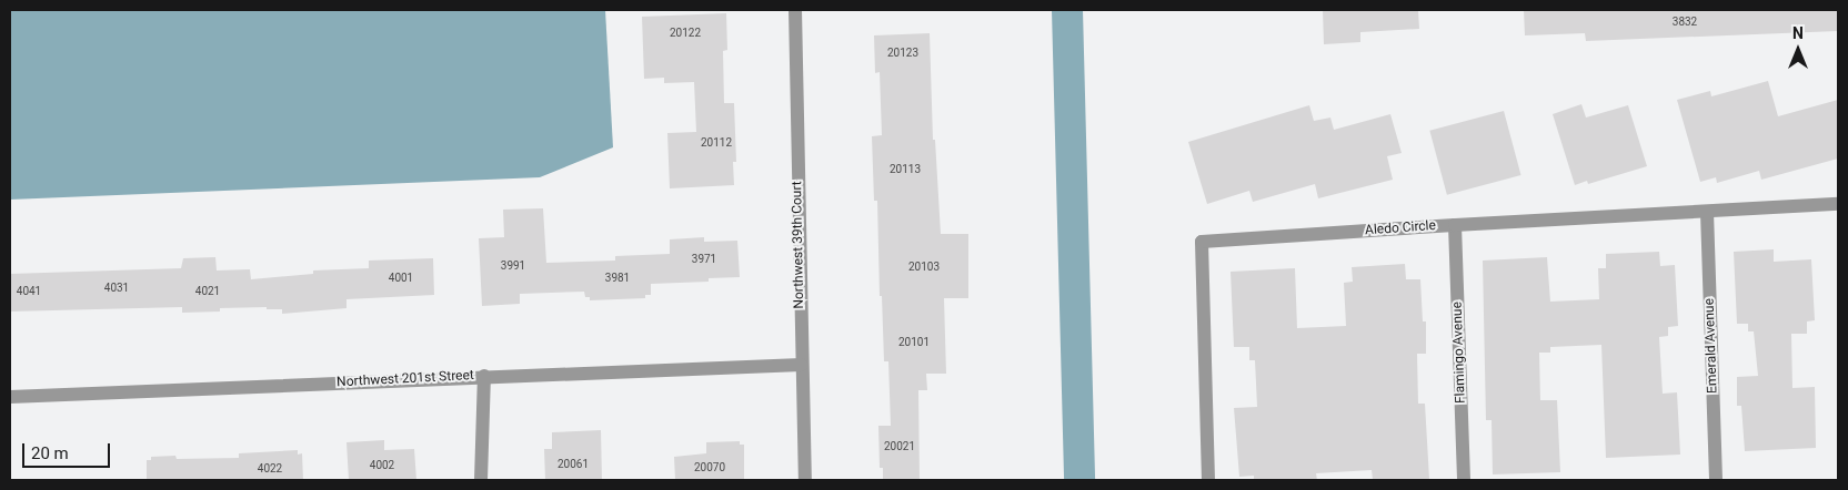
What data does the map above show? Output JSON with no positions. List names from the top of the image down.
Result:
{
  "streets": {
    "street": [
      "Aledo Circle",
      "Northwest 39th Court",
      "Emerald Avenue",
      "Flamingo Avenue",
      "Northwest 201st Street"
    ]
  },
  "crossings": [
    ["Aledo Circle", "Emerald Avenue"],
    ["Aledo Circle", "Flamingo Avenue"],
    ["Northwest 39th Court", "Northwest 201st Street"]
  ],
  "house_numbers": [
    "3832",
    "20122",
    "20123",
    "20112",
    "20113",
    "3971",
    "3991",
    "20103",
    "4001",
    "3981",
    "4031",
    "4041",
    "4021",
    "20101",
    "20021",
    "20061",
    "4002",
    "20070",
    "4022"
  ],
  "scale_bar": "20 m",
  "north": "top"
}
